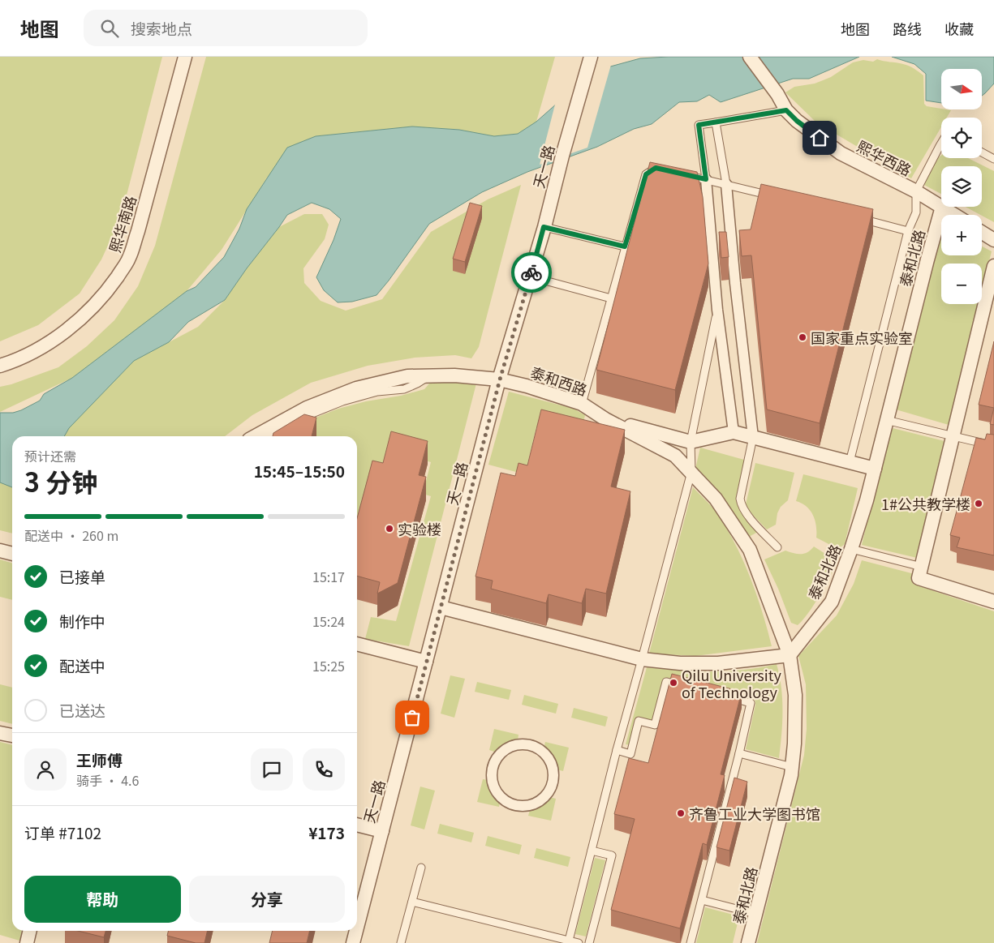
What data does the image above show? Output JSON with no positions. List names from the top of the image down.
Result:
{
  "streets": {
    "street": [
      "熙华西路",
      "天一路",
      "熙华南路",
      "泰和北路",
      "泰和西路"
    ]
  },
  "crossings": [
    ["熙华西路", "泰和北路"],
    ["天一路", "泰和西路"],
    ["泰和北路", "泰和西路"]
  ],
  "places": [
    "国家重点实验室",
    "1#公共教学楼",
    "实验楼",
    "Qilu University of Technology",
    "齐鲁工业大学图书馆"
  ],
  "north": "right",
  "page": {
    "header": "地图",
    "search": "搜索地点",
    "nav": ["地图", "路线", "收藏"],
    "map_buttons": ["+", "−"],
    "heading": ["3 分钟", "预计还需", "15:45–15:50"],
    "panel": [
      "王师傅",
      "骑手 · 4.6",
      "订单 #7102",
      "¥173"
    ],
    "bar": "配送中 · 260 m",
    "list": [
      ["已接单", "15:17"],
      ["制作中", "15:24"],
      ["配送中", "15:25"],
      "已送达"
    ],
    "buttons": ["帮助", "分享"]
  }
}
